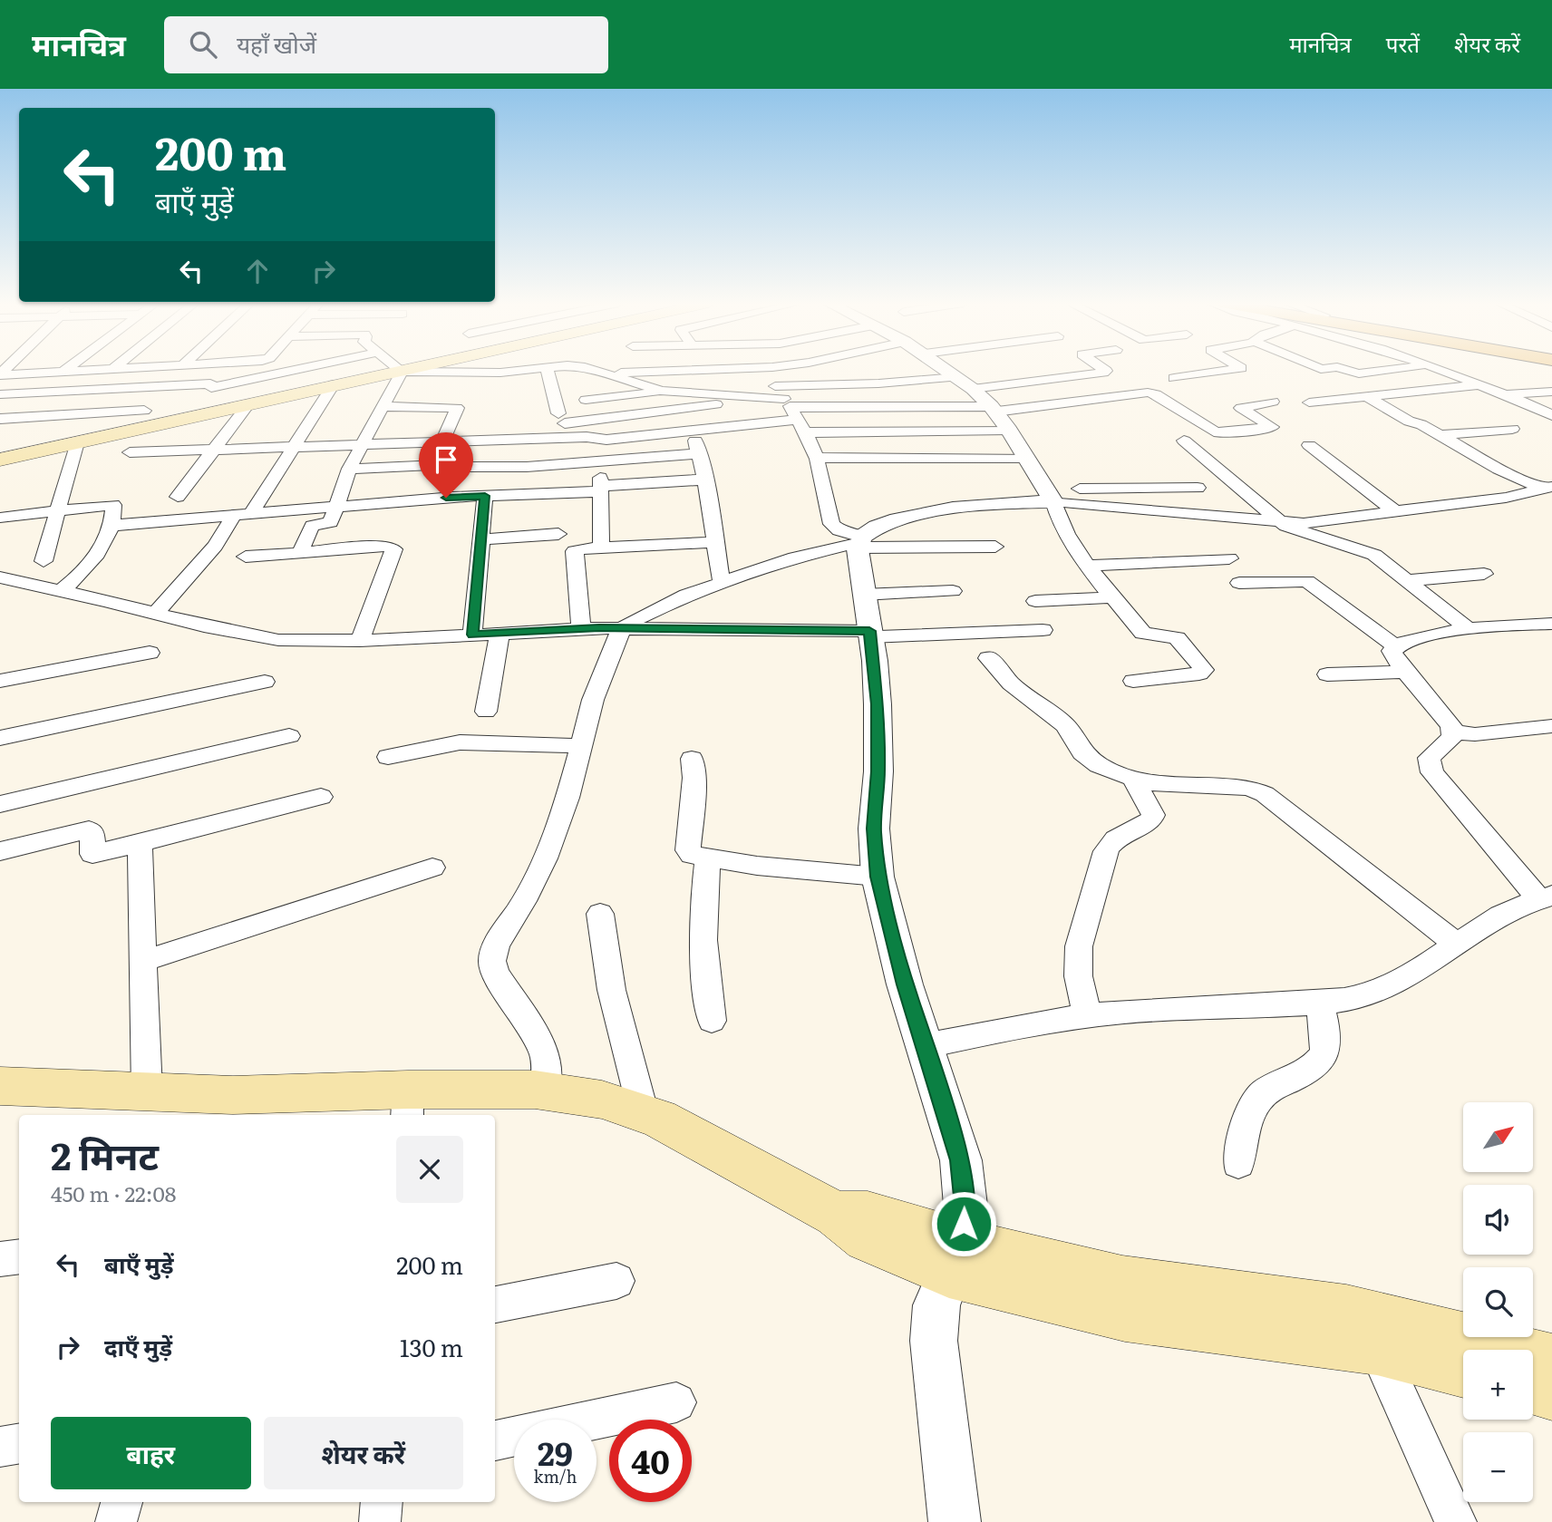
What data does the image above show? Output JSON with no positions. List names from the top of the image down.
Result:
{
  "north": "top right",
  "page": {
    "header": "मानचित्र",
    "search": "यहाँ खोजें",
    "nav": ["मानचित्र", "परतें", "शेयर करें"],
    "turn": ["200 m", "बाएँ मुड़ें"],
    "map_buttons": ["+", "−"],
    "heading": ["2 मिनट", "450 m · 22:08"],
    "list": [
      {
        "name": "बाएँ मुड़ें",
        "value": "200 m"
      },
      {
        "name": "दाएँ मुड़ें",
        "value": "130 m"
      }
    ],
    "buttons": ["बाहर", "शेयर करें"],
    "speed": "29 km/h",
    "limit": "40"
  }
}
